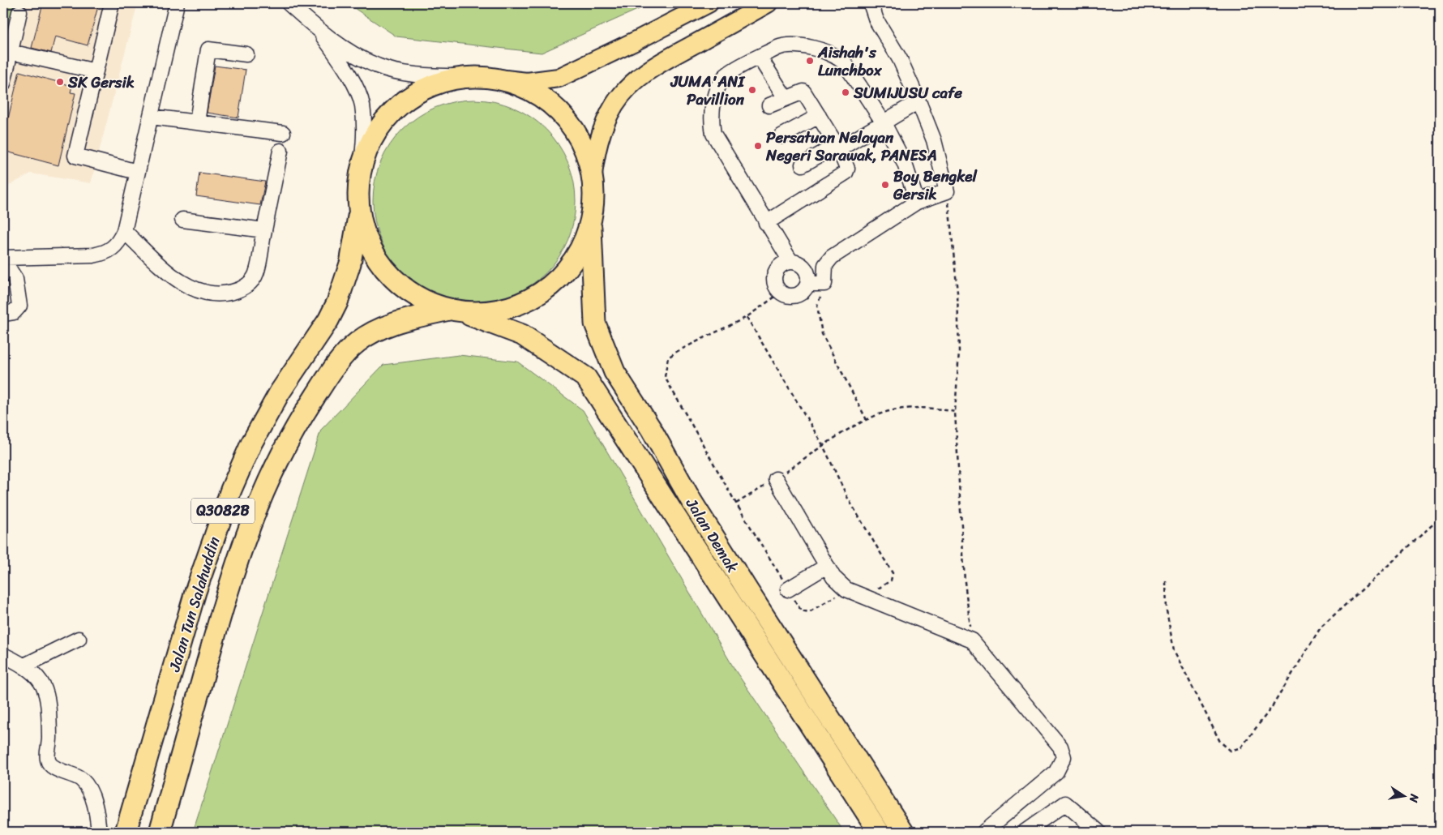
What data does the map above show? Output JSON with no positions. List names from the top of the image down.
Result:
{
  "streets": {
    "highway": ["Q3082B", "Jalan Demak", "Jalan Tun Salahuddin"]
  },
  "crossings": [
    ["Jalan Demak", "Jalan Tun Salahuddin"]
  ],
  "places": [
    "Aishah's Lunchbox",
    "SK Gersik",
    "JUMA'ANI Pavillion",
    "SUMIJUSU cafe",
    "Persatuan Nelayan Negeri Sarawak, PANESA",
    "Boy Bengkel Gersik"
  ],
  "north": "right"
}
